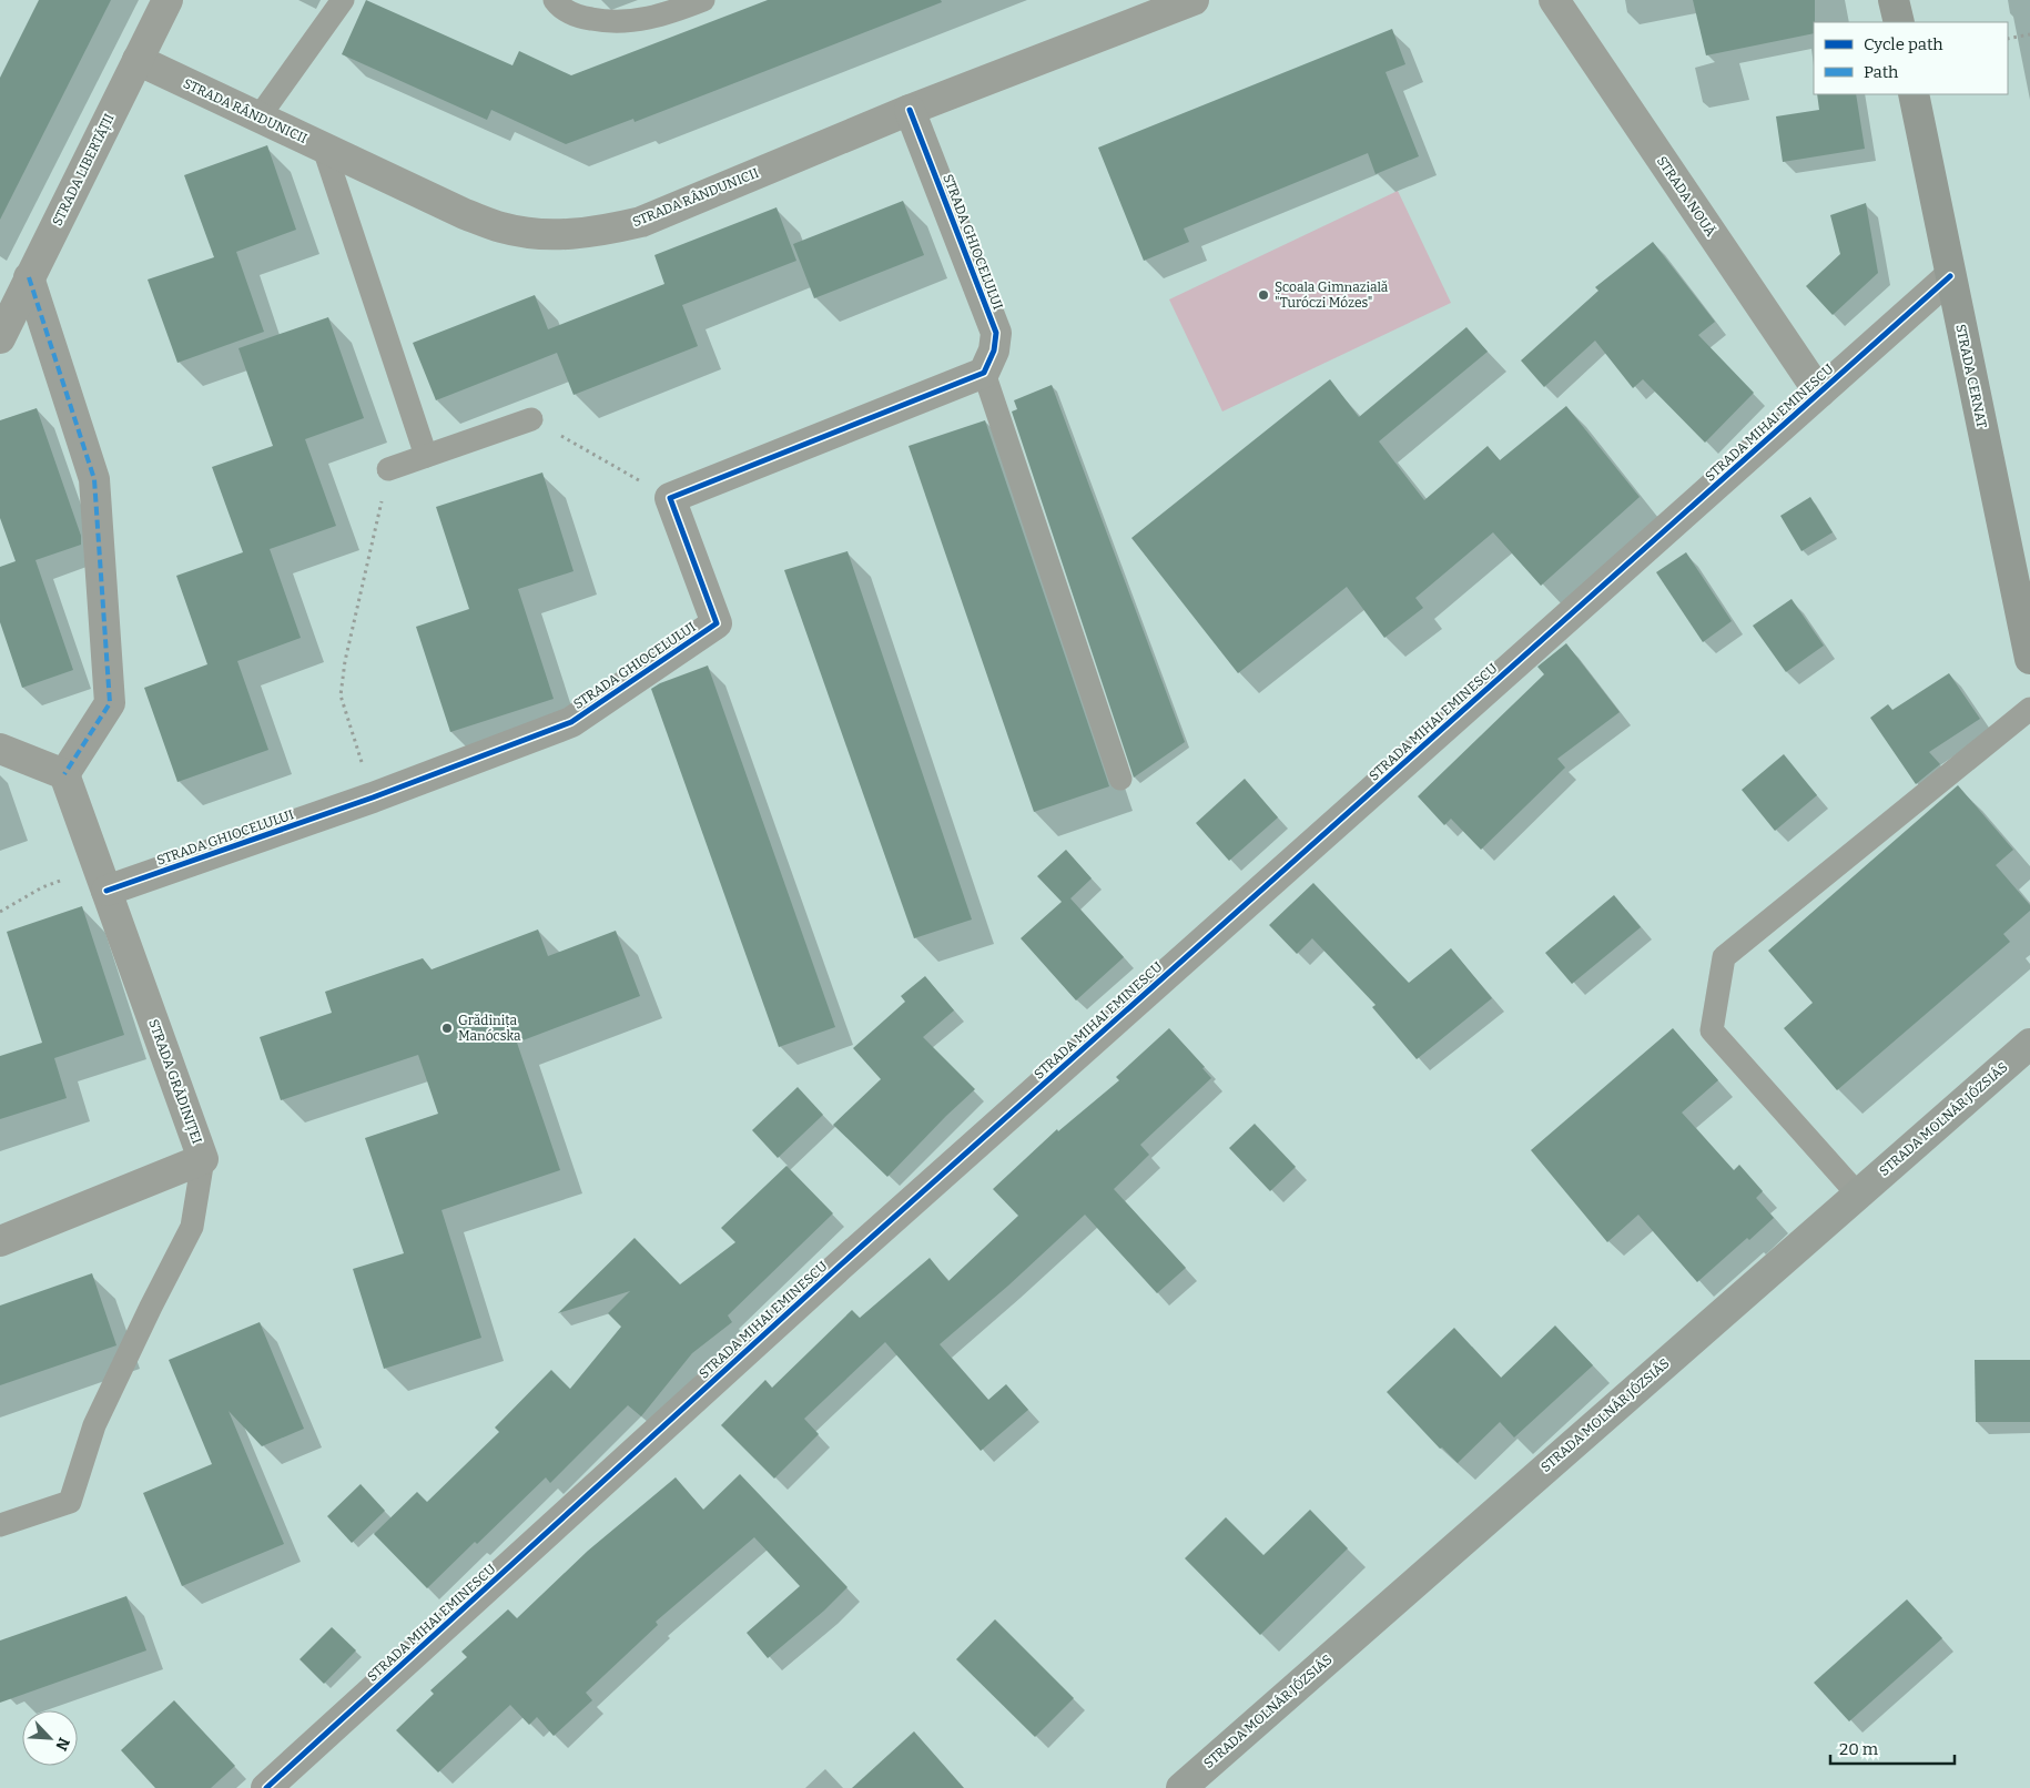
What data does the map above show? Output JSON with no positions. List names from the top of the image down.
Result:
{
  "streets": {
    "main road": ["STRADA CERNAT"],
    "street": [
      "STRADA RÂNDUNICII",
      "STRADA LIBERTĂȚII",
      "STRADA NOUĂ",
      "STRADA GHIOCELULUI",
      "STRADA MIHAI EMINESCU",
      "STRADA GRĂDINIȚEI",
      "STRADA MOLNÁR JÓZSIÁS"
    ]
  },
  "crossings": [
    ["STRADA RÂNDUNICII", "STRADA LIBERTĂȚII"],
    ["STRADA RÂNDUNICII", "STRADA GHIOCELULUI"],
    ["STRADA NOUĂ", "STRADA MIHAI EMINESCU"],
    ["STRADA GHIOCELULUI", "STRADA GRĂDINIȚEI"],
    ["STRADA CERNAT", "STRADA MIHAI EMINESCU"]
  ],
  "places": ["Școala Gimnazială \"Turóczi Mózes\"", "Grădinița Manócska"],
  "legend": ["Cycle path", "Path"],
  "scale_bar": "20 m",
  "north": "bottom right"
}
